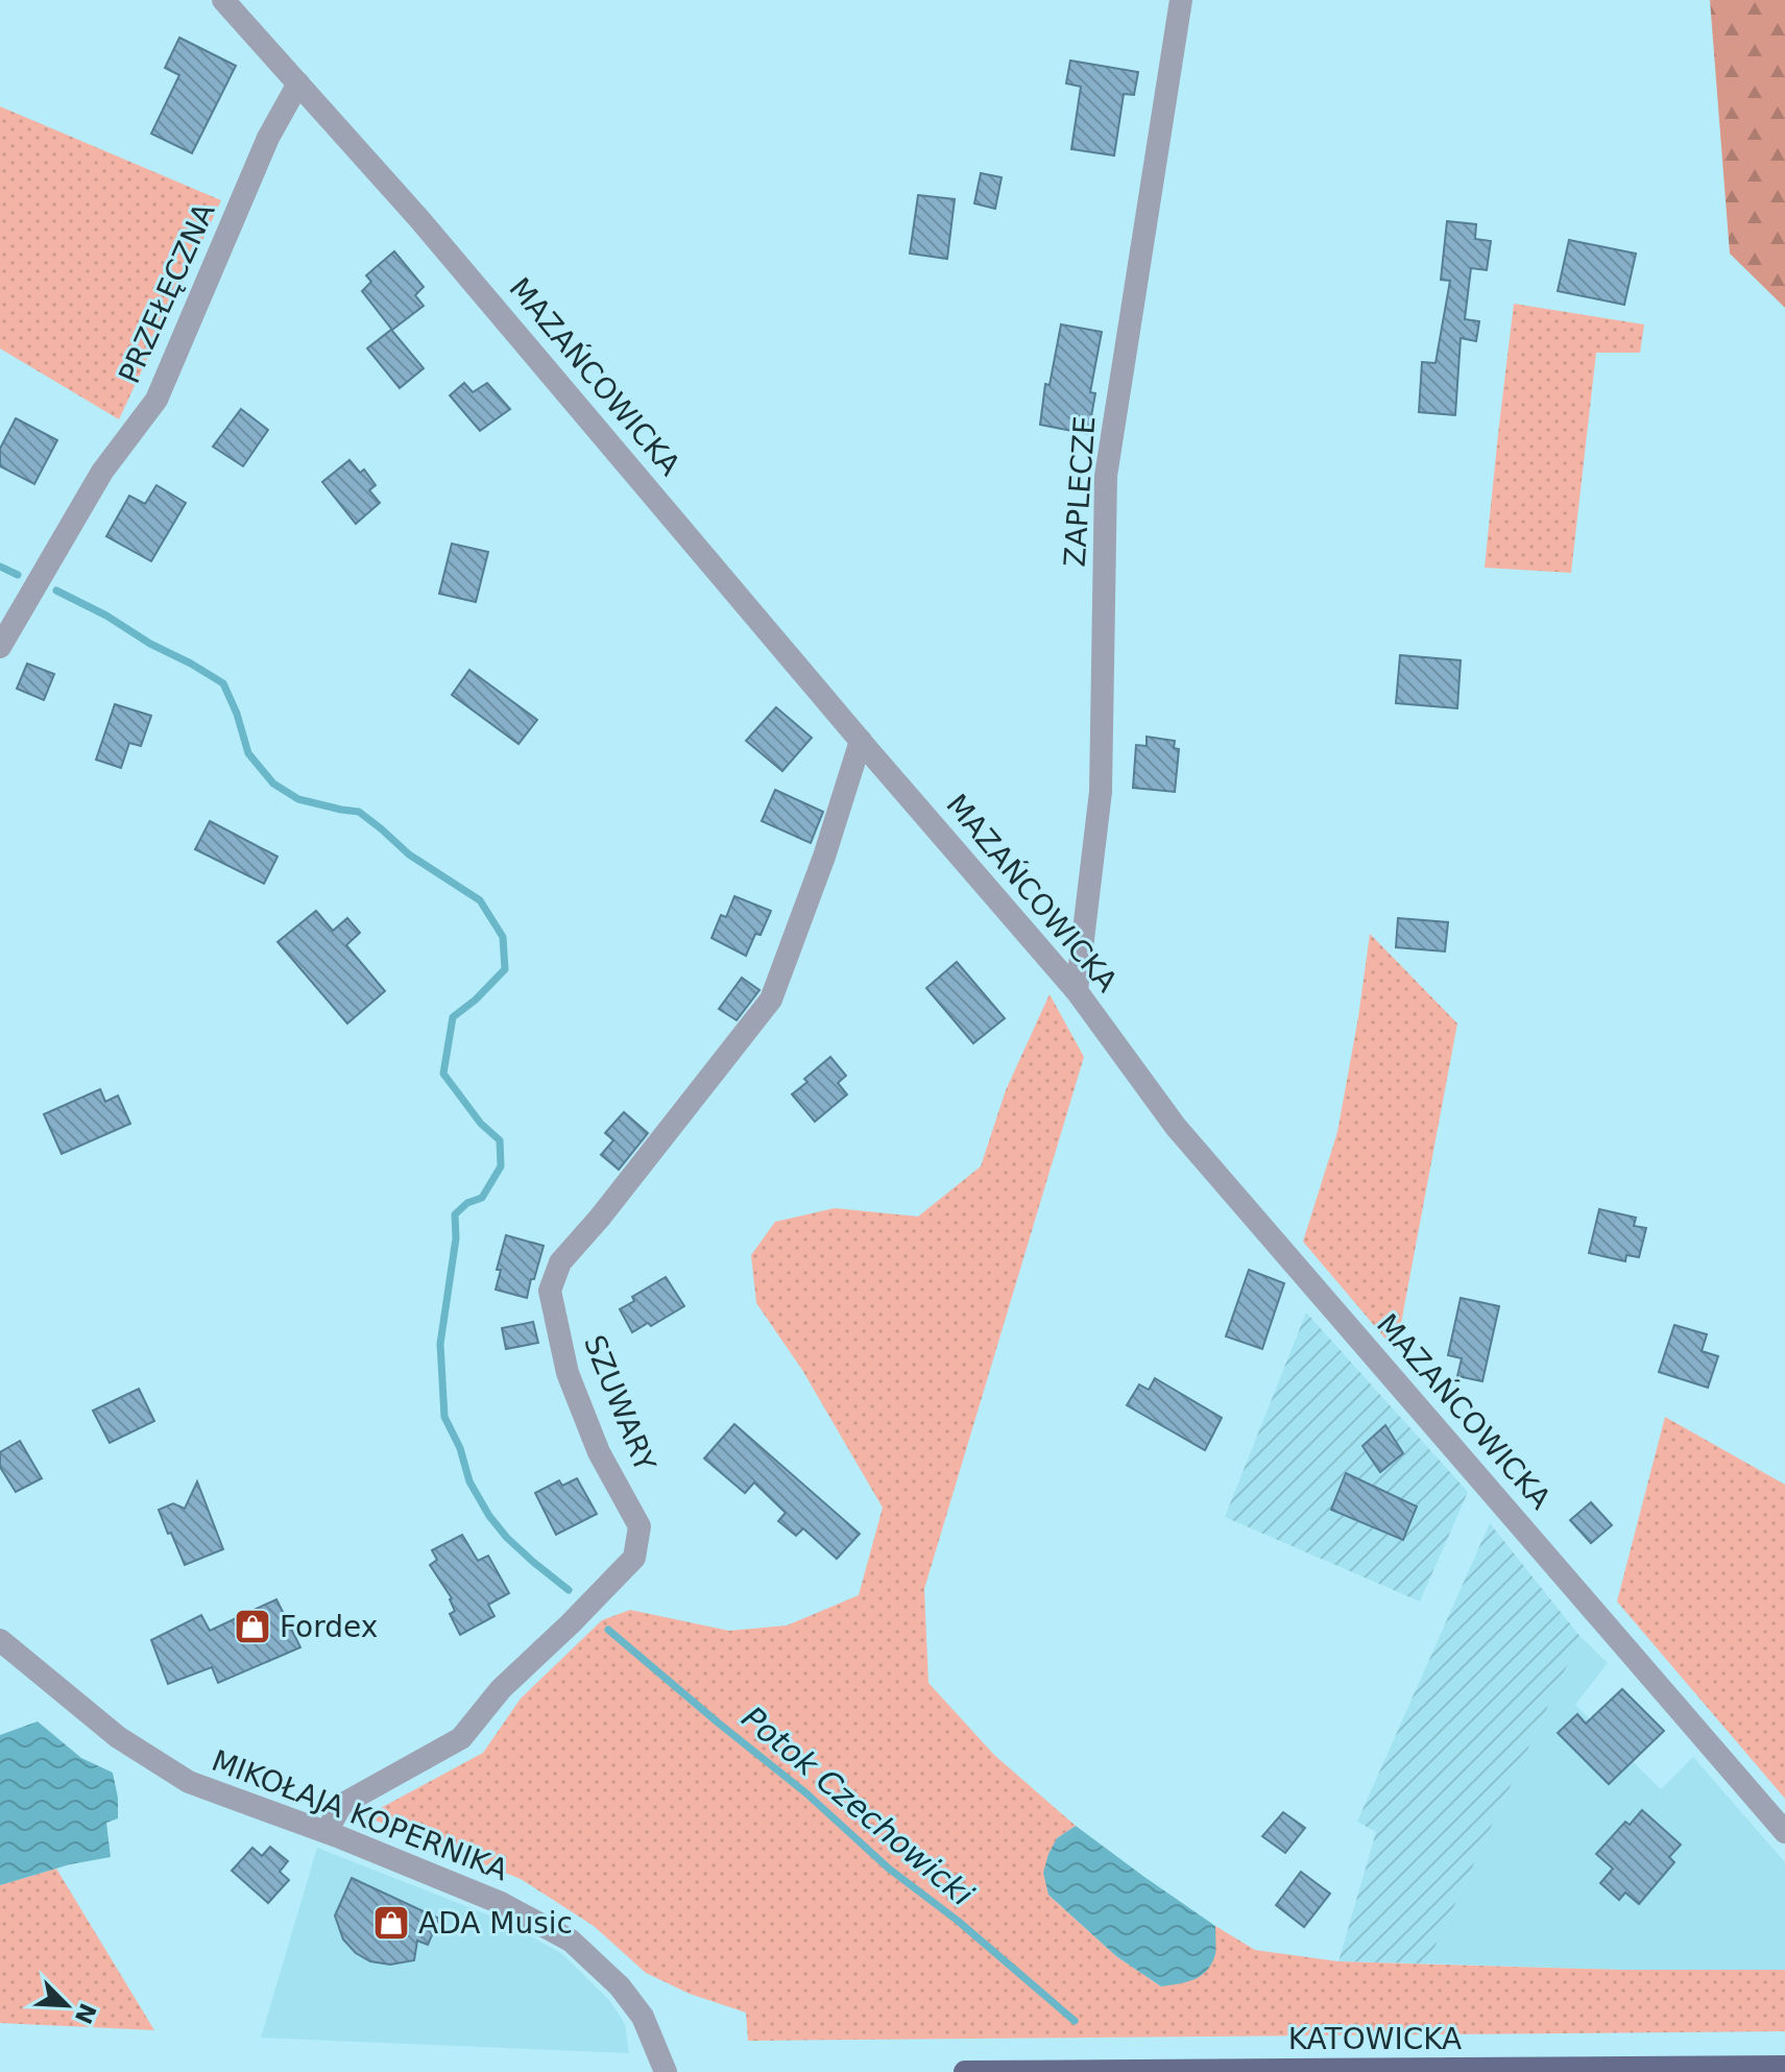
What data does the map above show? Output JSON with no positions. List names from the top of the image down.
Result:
{
  "streets": {
    "main road": ["KATOWICKA"],
    "street": [
      "PRZEŁĘCZNA",
      "MAZAŃCOWICKA",
      "ZAPLECZE",
      "SZUWARY",
      "MIKOŁAJA KOPERNIKA"
    ]
  },
  "crossings": [
    ["PRZEŁĘCZNA", "MAZAŃCOWICKA"],
    ["MAZAŃCOWICKA", "ZAPLECZE"],
    ["MAZAŃCOWICKA", "SZUWARY"],
    ["SZUWARY", "MIKOŁAJA KOPERNIKA"]
  ],
  "water": ["Potok Czechowicki"],
  "places": {
    "shop": ["Fordex", "ADA Music"]
  },
  "north": "bottom right"
}
